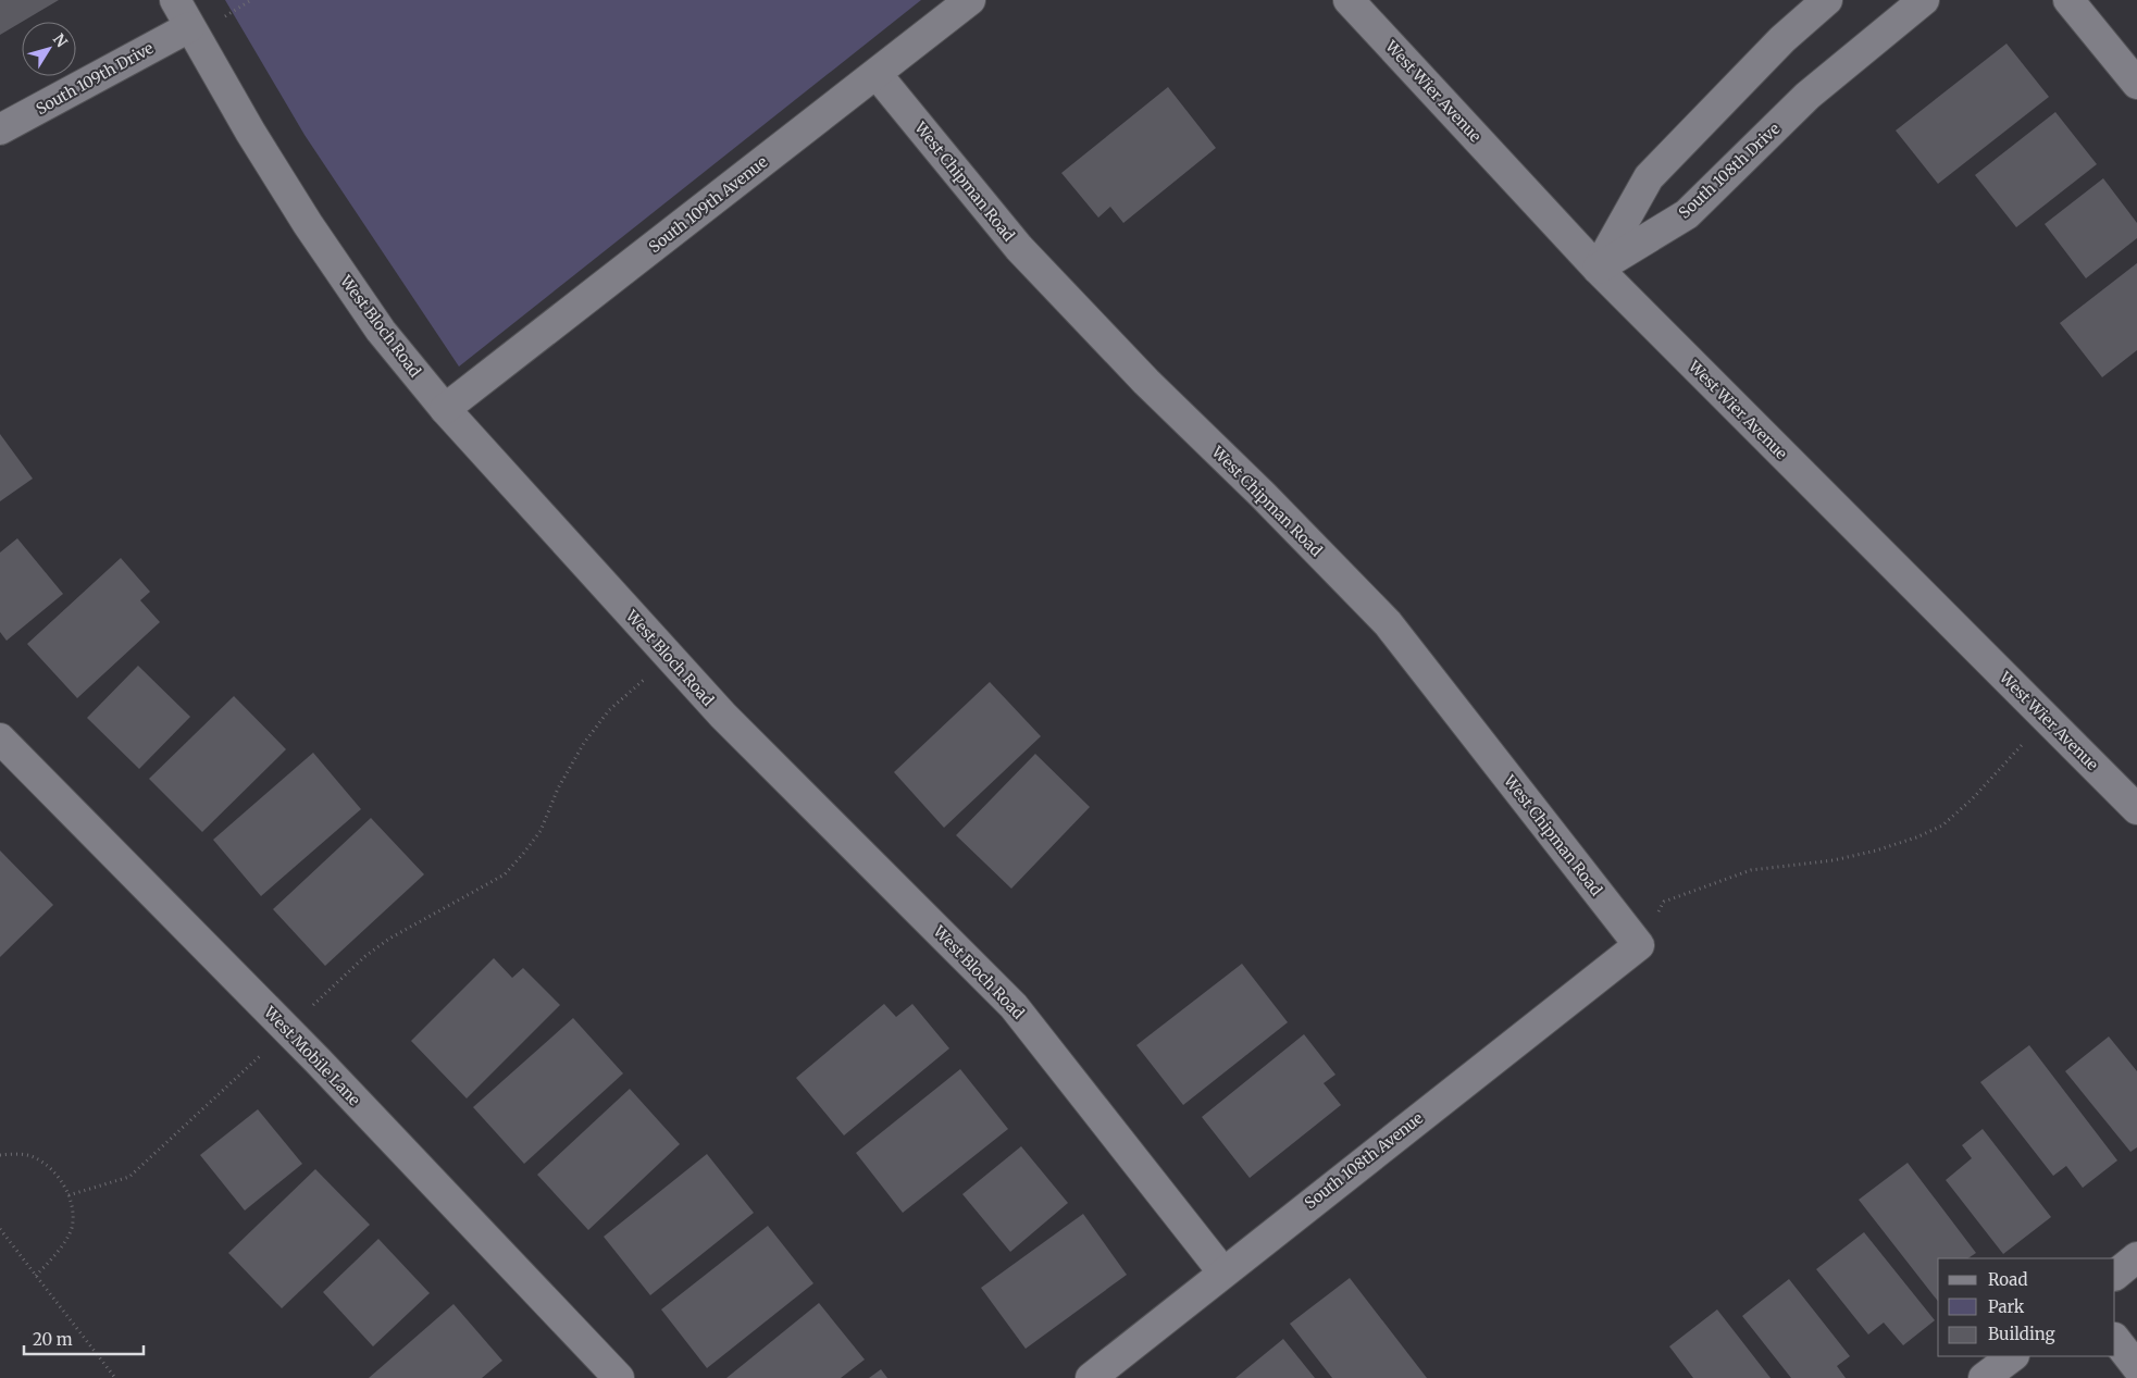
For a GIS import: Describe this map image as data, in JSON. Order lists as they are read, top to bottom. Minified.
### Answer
{"streets":{"street":["South 109th Drive","West Wier Avenue","South 108th Drive","West Chipman Road","South 109th Avenue","West Bloch Road","West Mobile Lane","South 108th Avenue"]},"crossings":[["South 109th Drive","West Bloch Road"],["West Wier Avenue","South 108th Drive"],["West Chipman Road","South 109th Avenue"],["West Chipman Road","South 108th Avenue"],["South 109th Avenue","West Bloch Road"],["West Bloch Road","South 108th Avenue"]],"legend":["Road","Park","Building"],"scale_bar":"20 m","north":"top right"}
